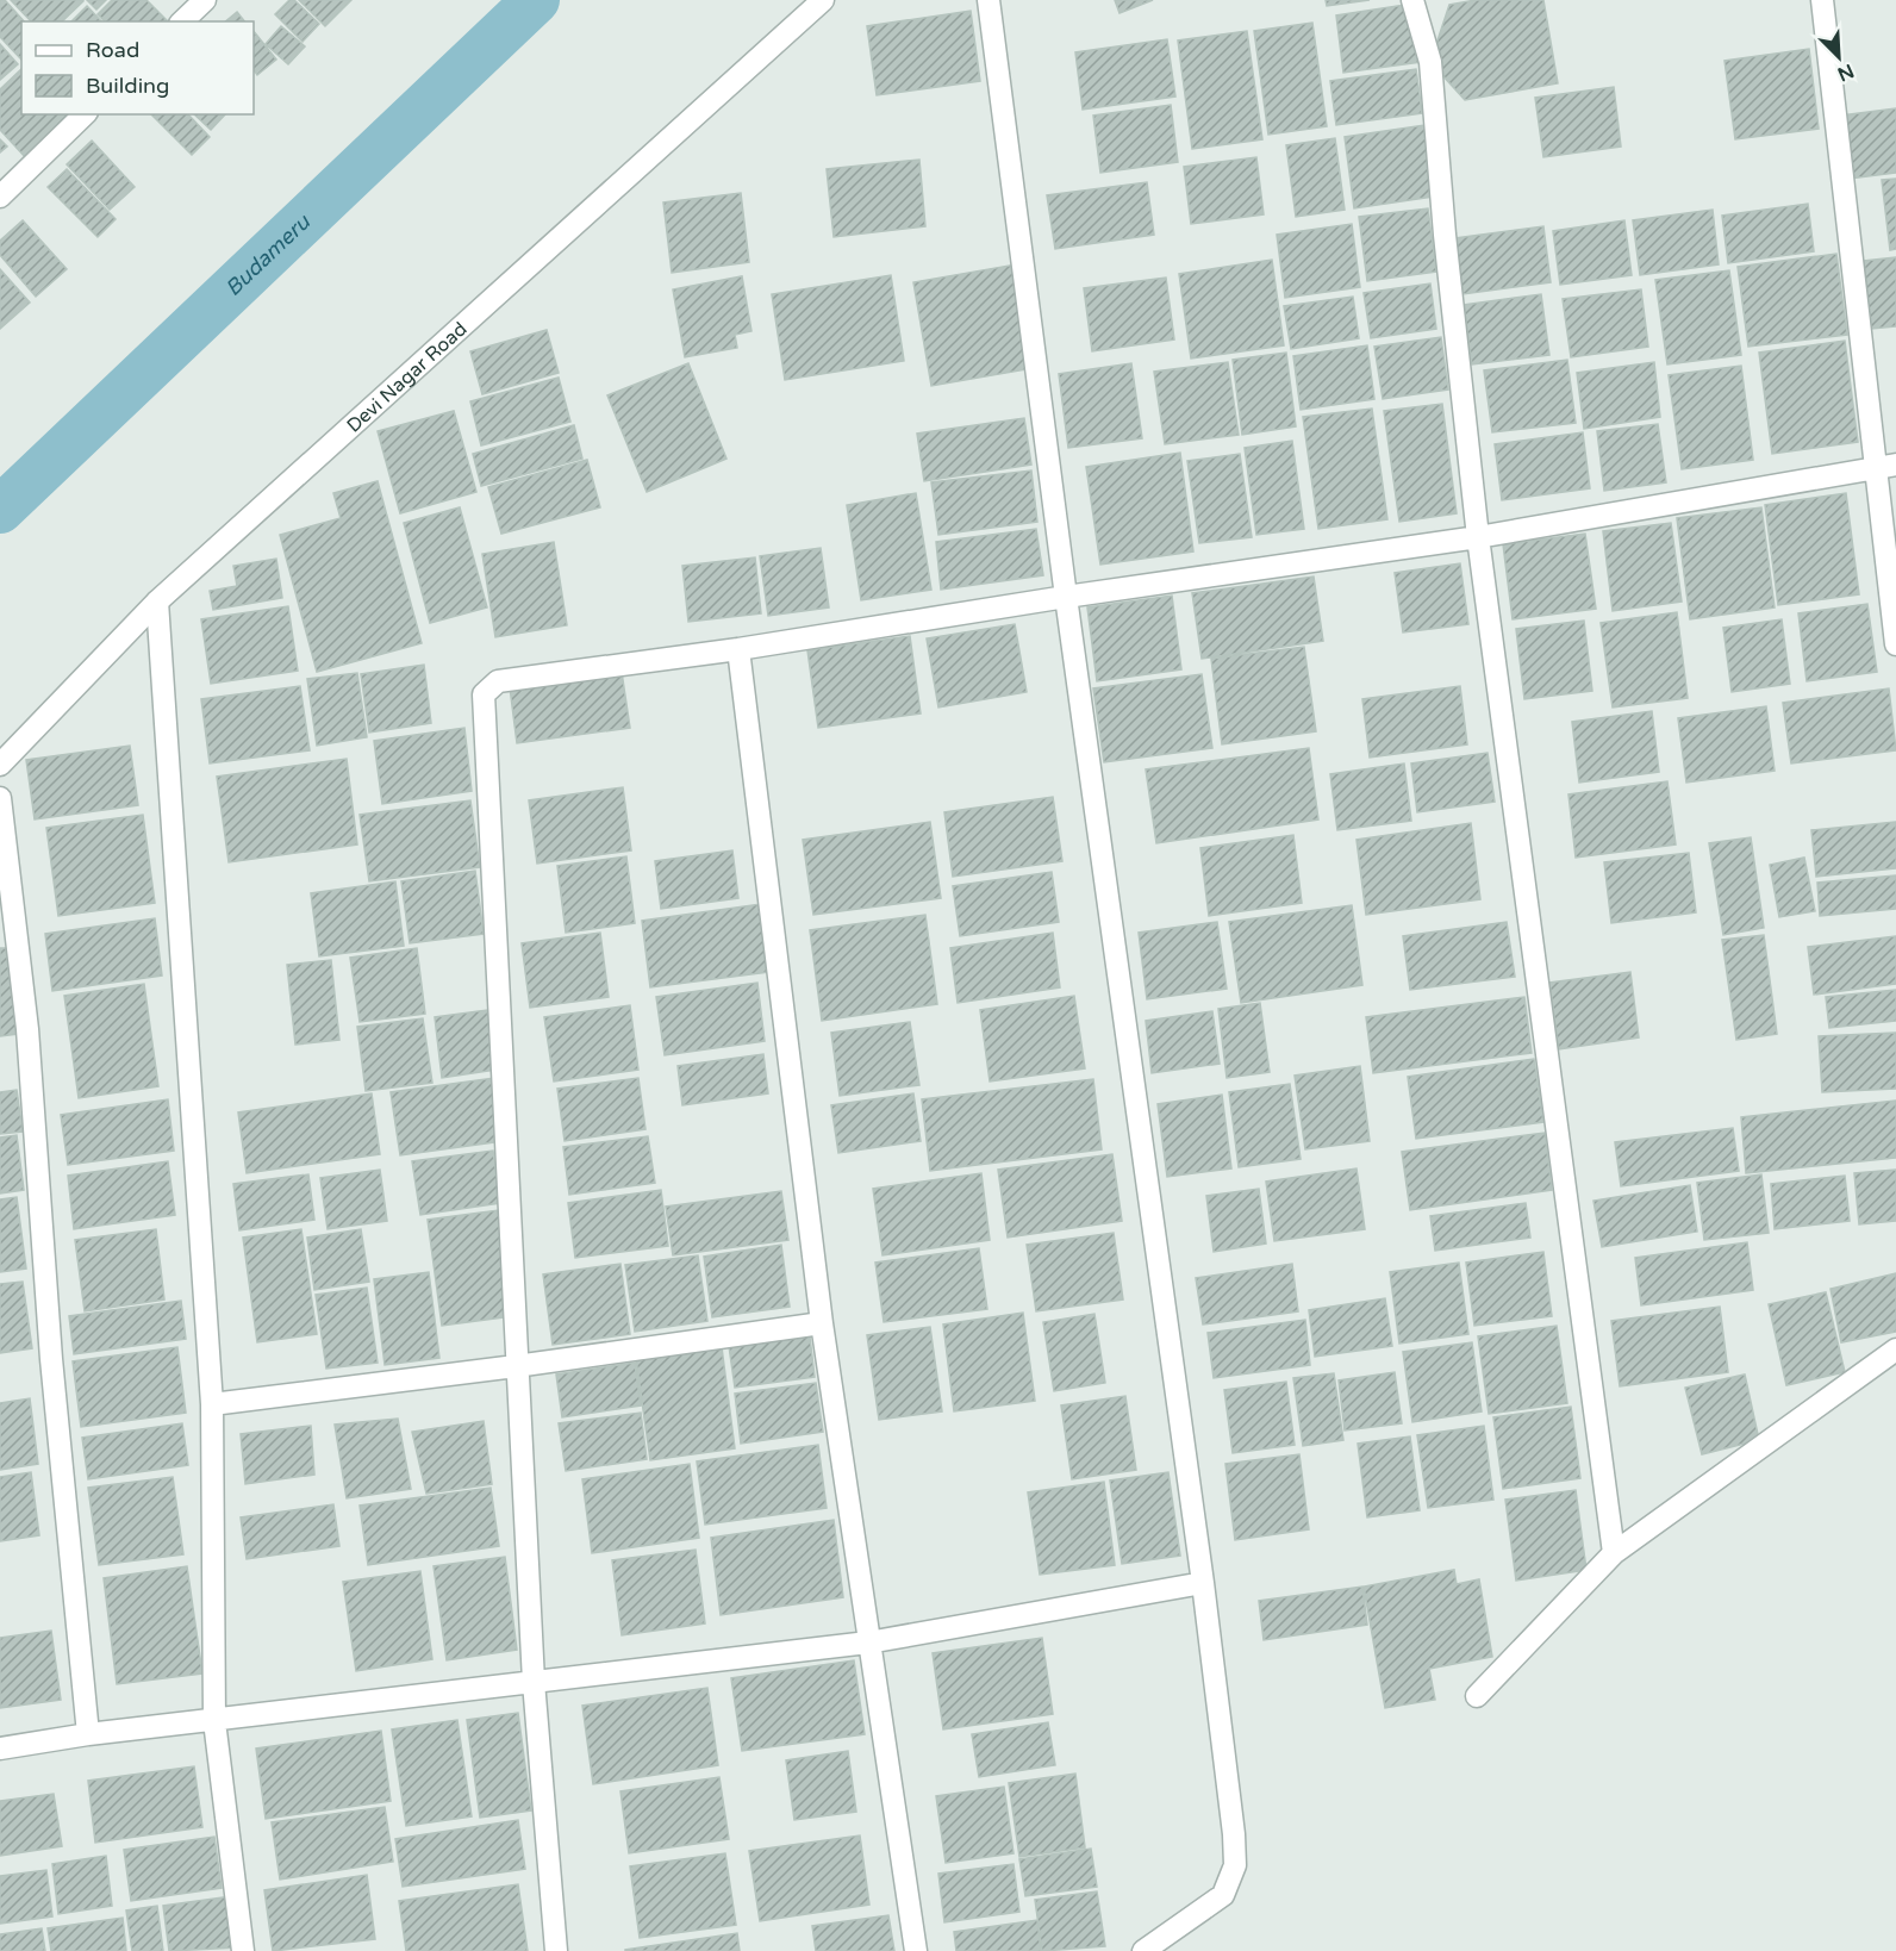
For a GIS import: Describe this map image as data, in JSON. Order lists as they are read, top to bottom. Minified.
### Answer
{"streets":{"street":["Devi Nagar Road"]},"water":["Budameru"],"legend":["Road","Building"],"north":"bottom right"}
